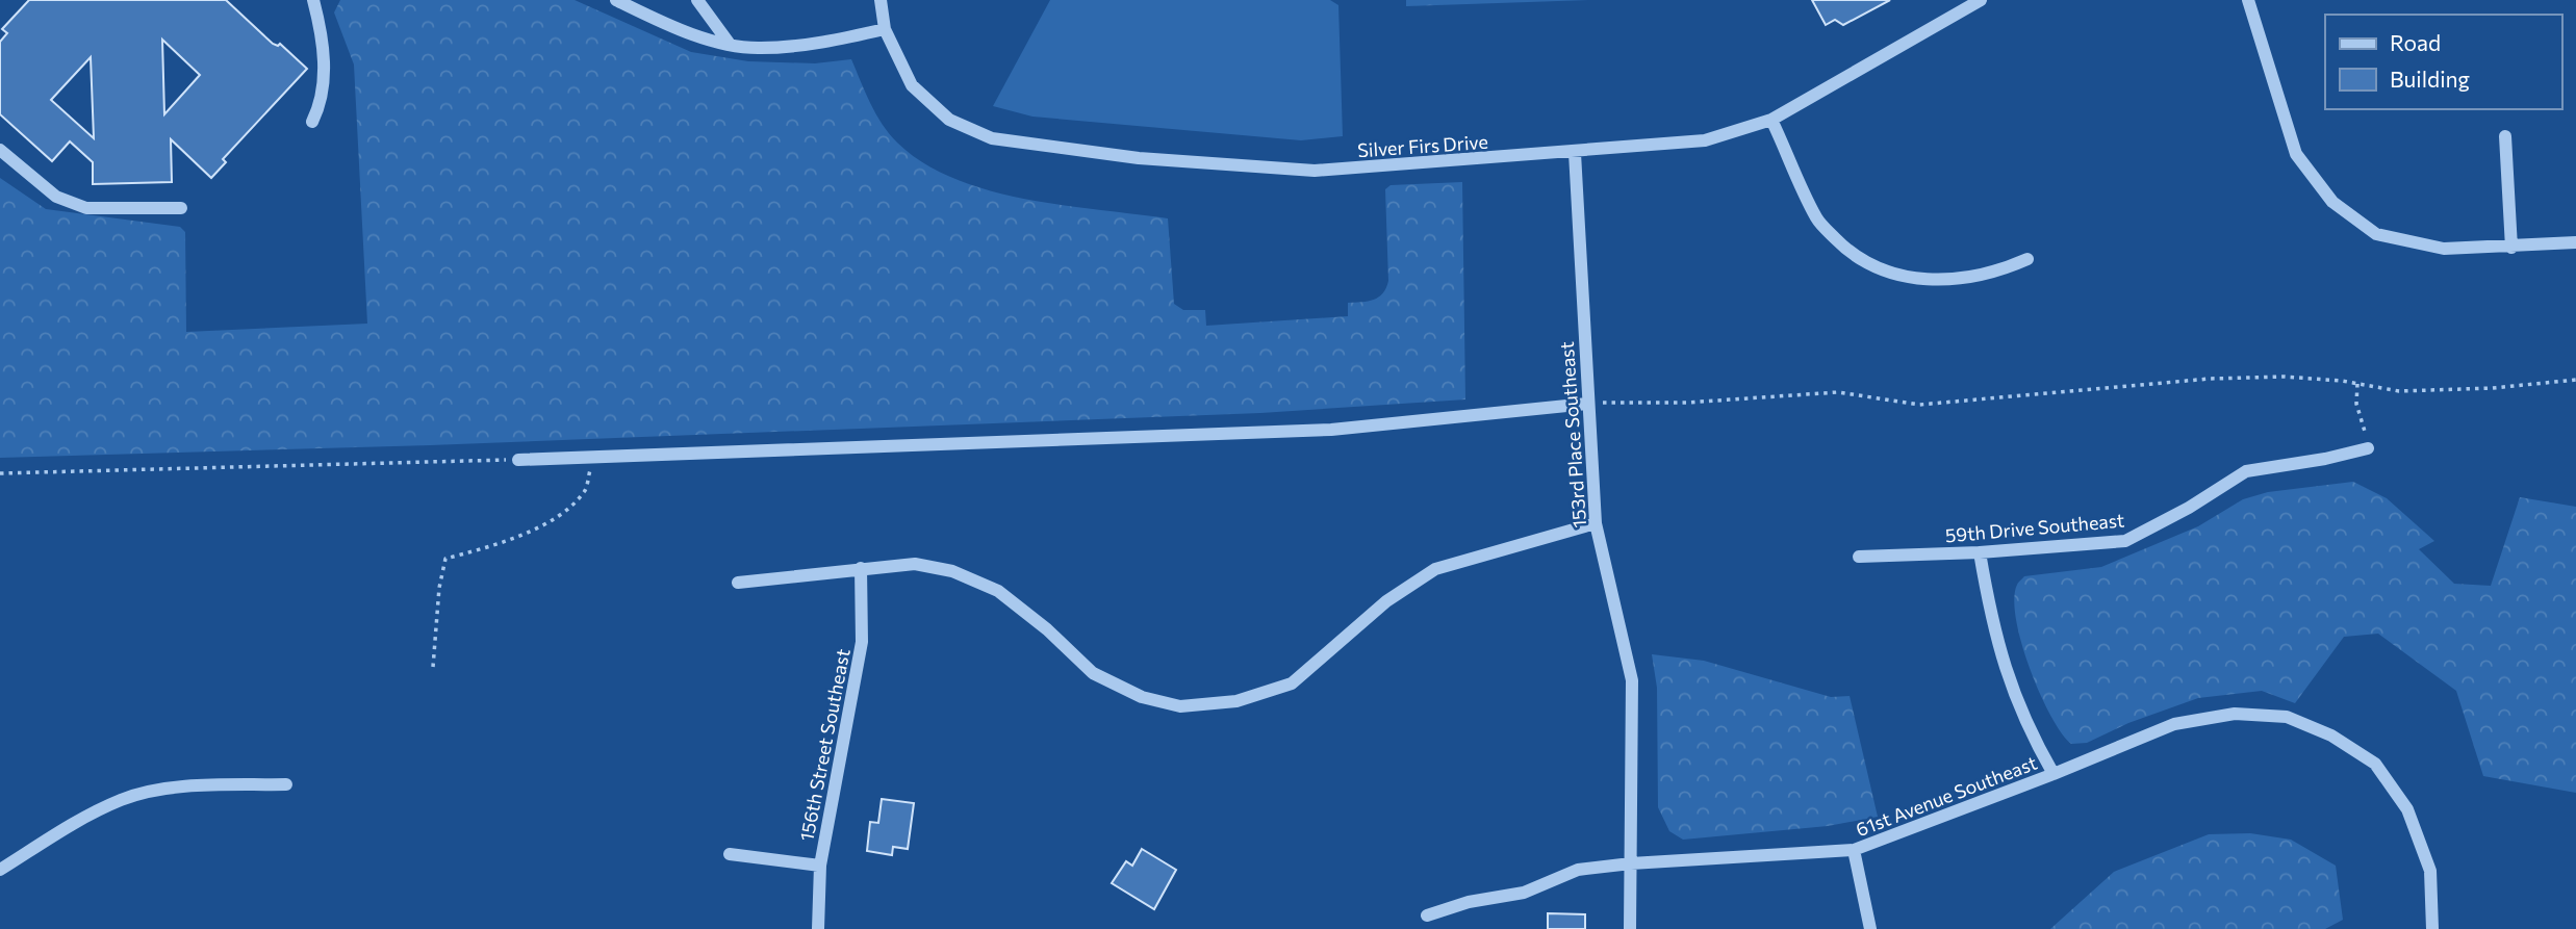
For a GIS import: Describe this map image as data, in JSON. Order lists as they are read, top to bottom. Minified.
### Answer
{"streets":{"street":["Silver Firs Drive","153rd Place Southeast","59th Drive Southeast","156th Street Southeast","61st Avenue Southeast"]},"crossings":[["Silver Firs Drive","153rd Place Southeast"],["153rd Place Southeast","61st Avenue Southeast"]],"legend":["Road","Building"]}
